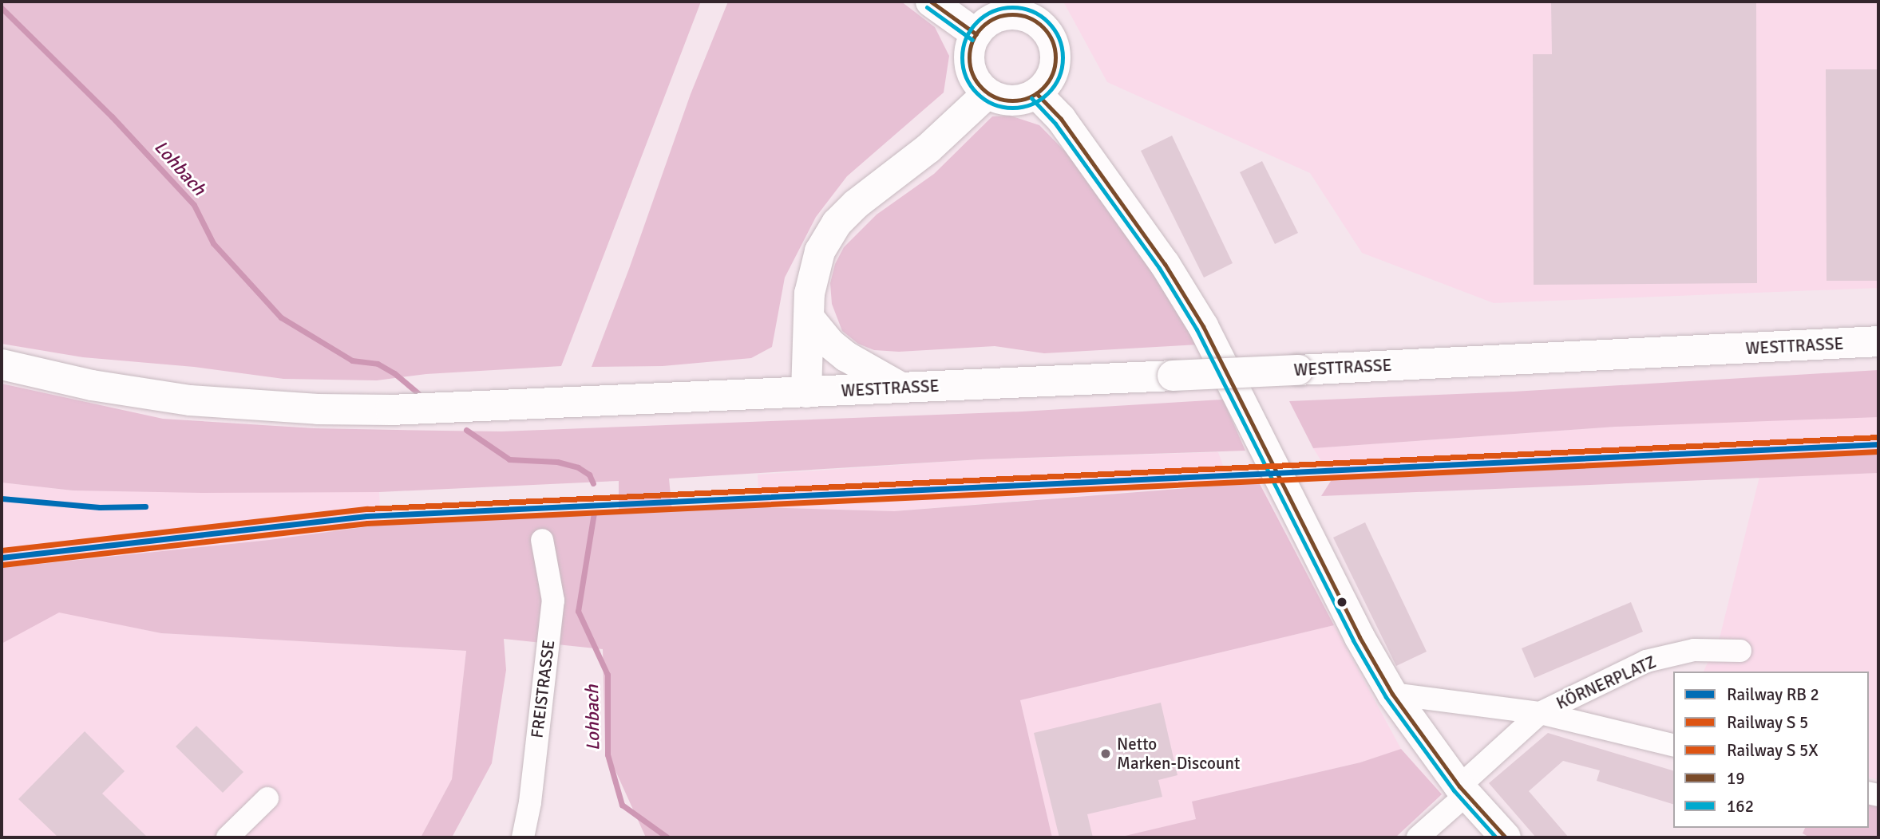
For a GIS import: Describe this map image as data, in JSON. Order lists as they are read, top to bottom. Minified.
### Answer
{"streets":{"main road":["WESTTRASSE"],"street":["KÖRNERPLATZ","FREISTRASSE"]},"water":["Lohbach"],"places":["Netto Marken-Discount"],"lines":["transit line 19","transit line 162"],"legend":["Railway RB 2","Railway S 5","Railway S 5X","19","162"]}
